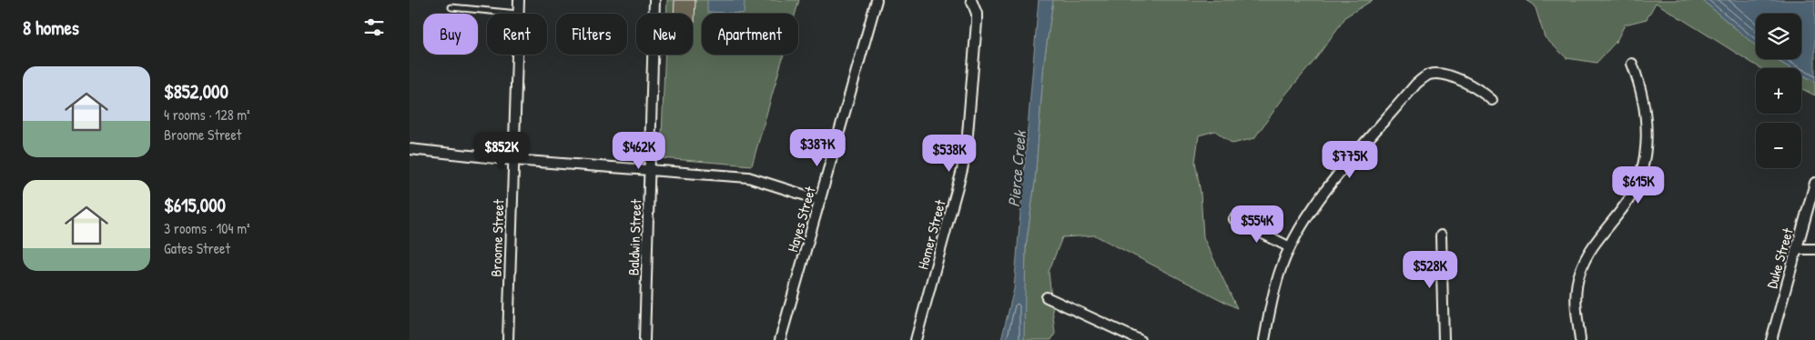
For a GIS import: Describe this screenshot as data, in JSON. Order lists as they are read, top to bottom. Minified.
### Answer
{"streets":{"street":["Hayes Street","Homer Street","Baldwin Street","Broome Street","Duke Street"]},"water":["Pierce Creek"],"page":{"heading":"8 homes","map_buttons":["+","−"],"chip":["Buy","Rent","Filters","New","Apartment"],"list":[{"name":"$852,000","note":"4 rooms · 128 m² · Broome Street"},{"name":"$615,000","note":"3 rooms · 104 m² · Gates Street"}],"price":["$387K","$852K","$462K","$538K","$775K","$615K","$554K","$528K"]}}
